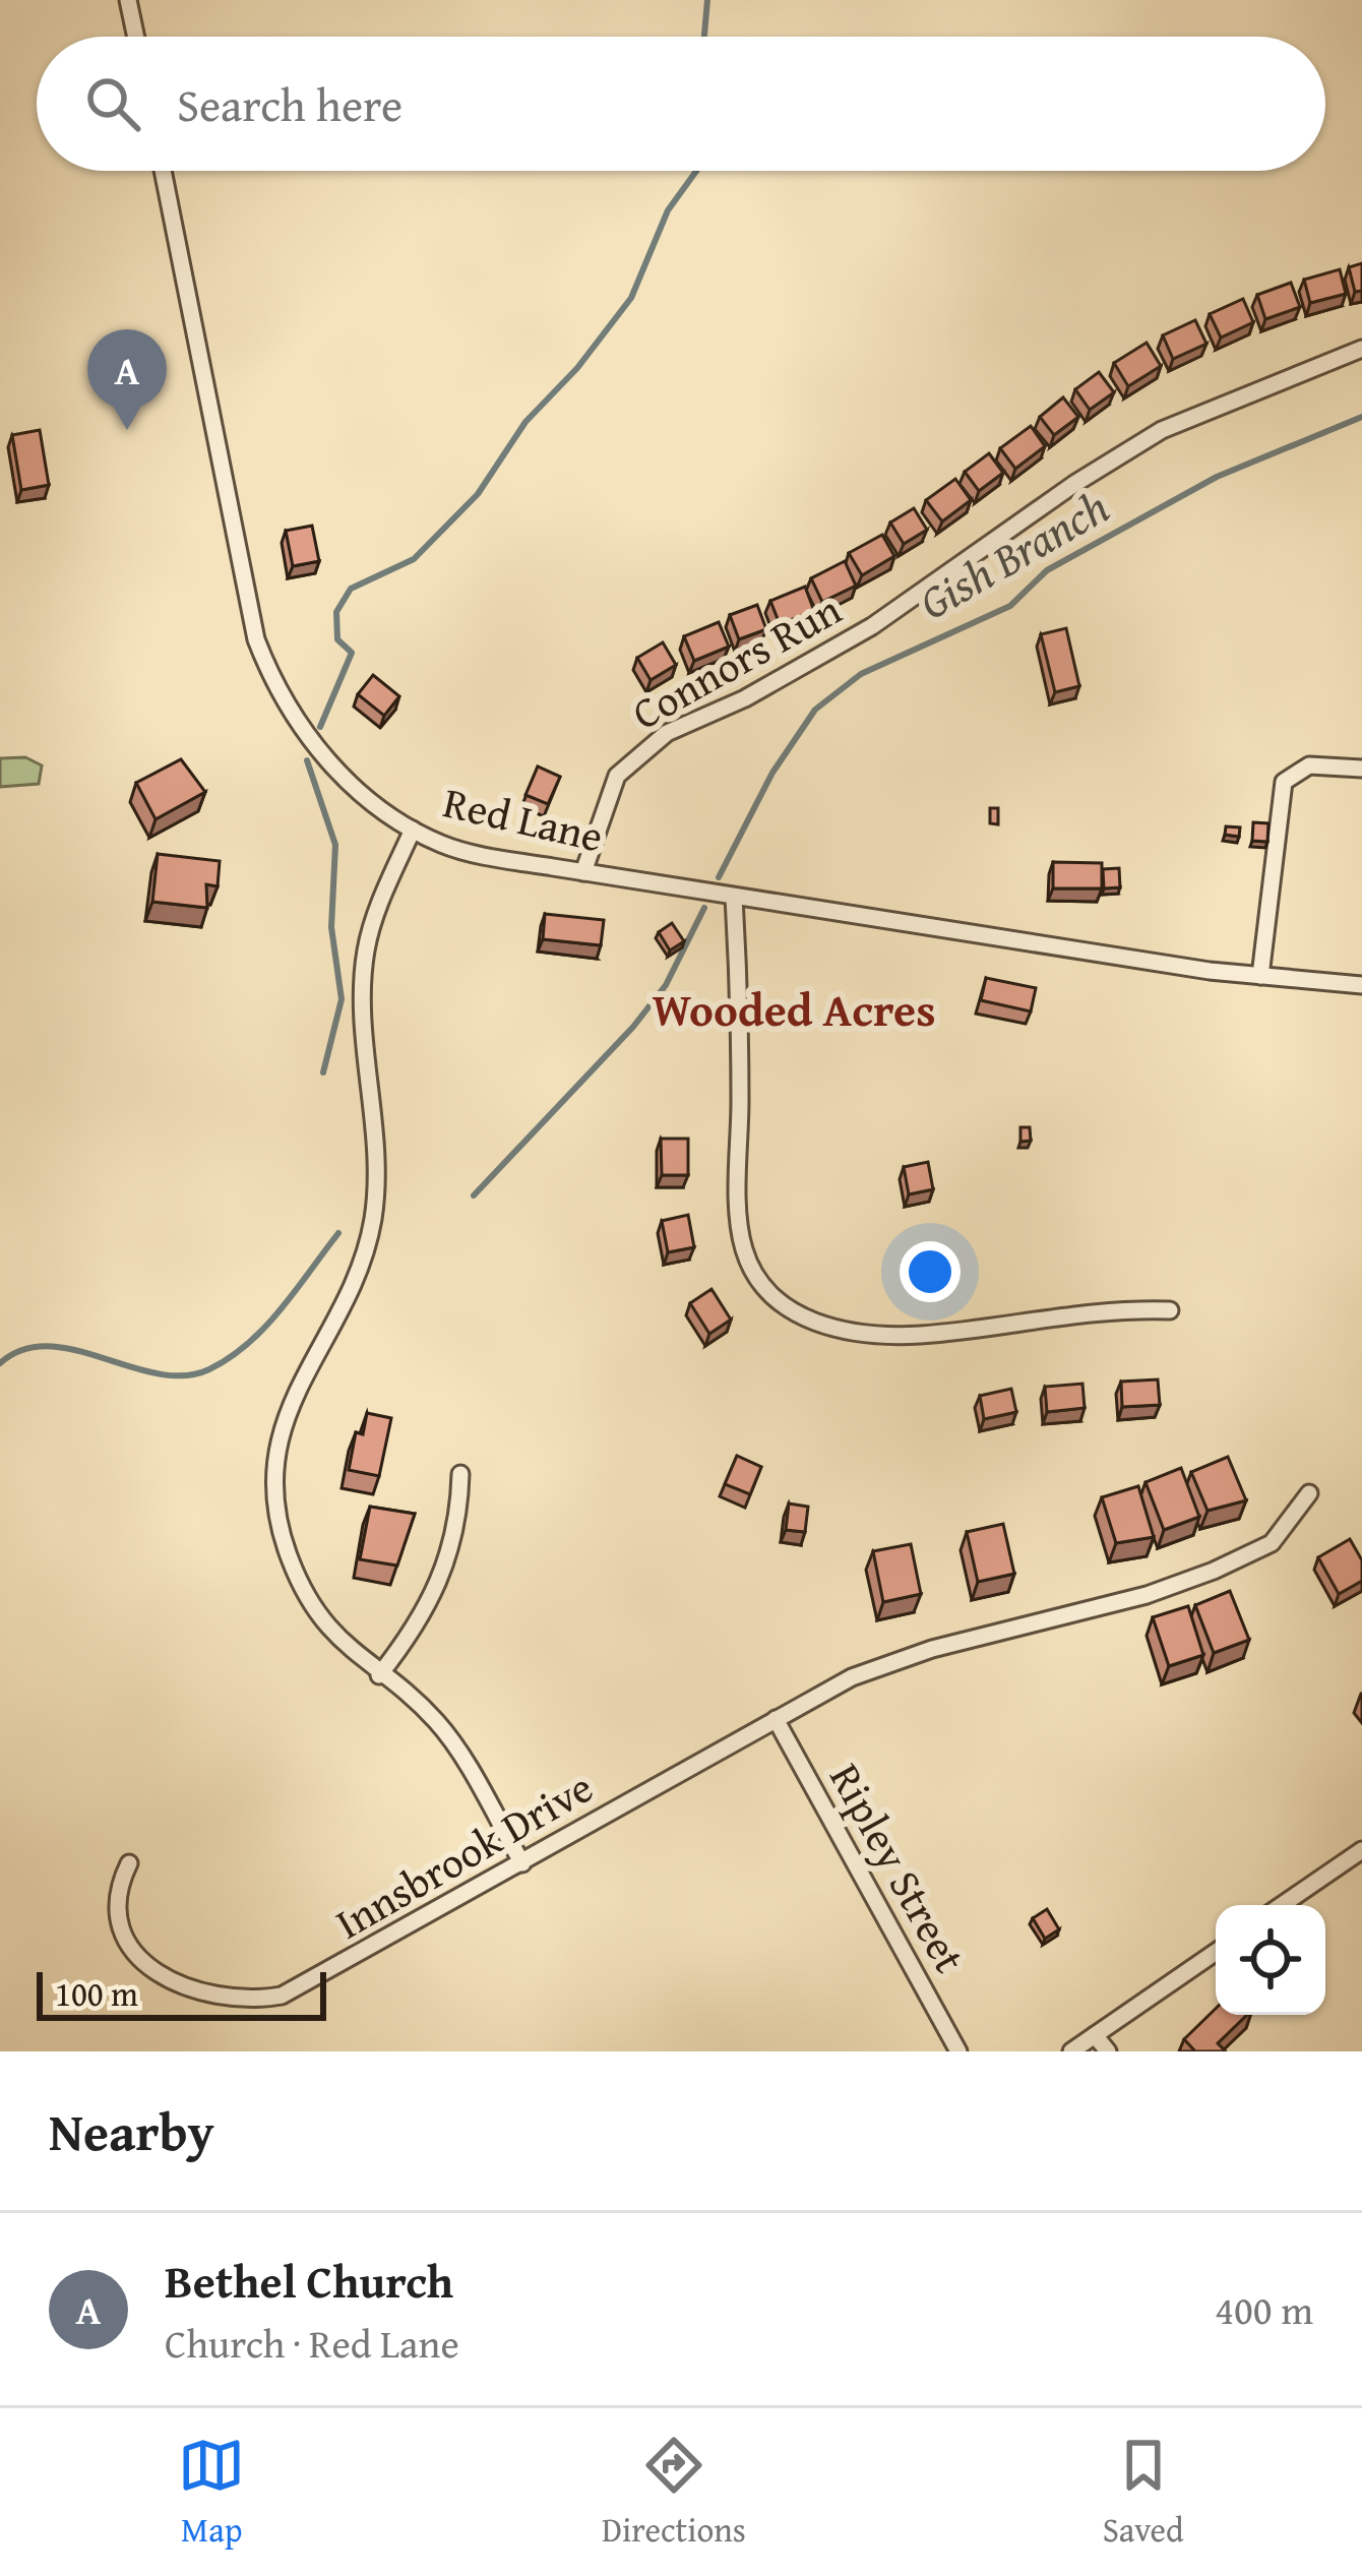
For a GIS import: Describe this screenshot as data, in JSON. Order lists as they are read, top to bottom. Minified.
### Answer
{"streets":{"street":["Connors Run","Red Lane","Innsbrook Drive","Ripley Street"]},"crossings":[["Connors Run","Red Lane"],["Innsbrook Drive","Ripley Street"]],"districts":["Wooded Acres"],"water":["Gish Branch"],"scale_bar":"100 m","page":{"search":"Search here","pins":"A","scale":"100 m","heading":"Nearby","list":[{"mark":"A","name":"Bethel Church","note":"Church · Red Lane","value":"400 m"}],"nav":["Map","Directions","Saved"]}}
